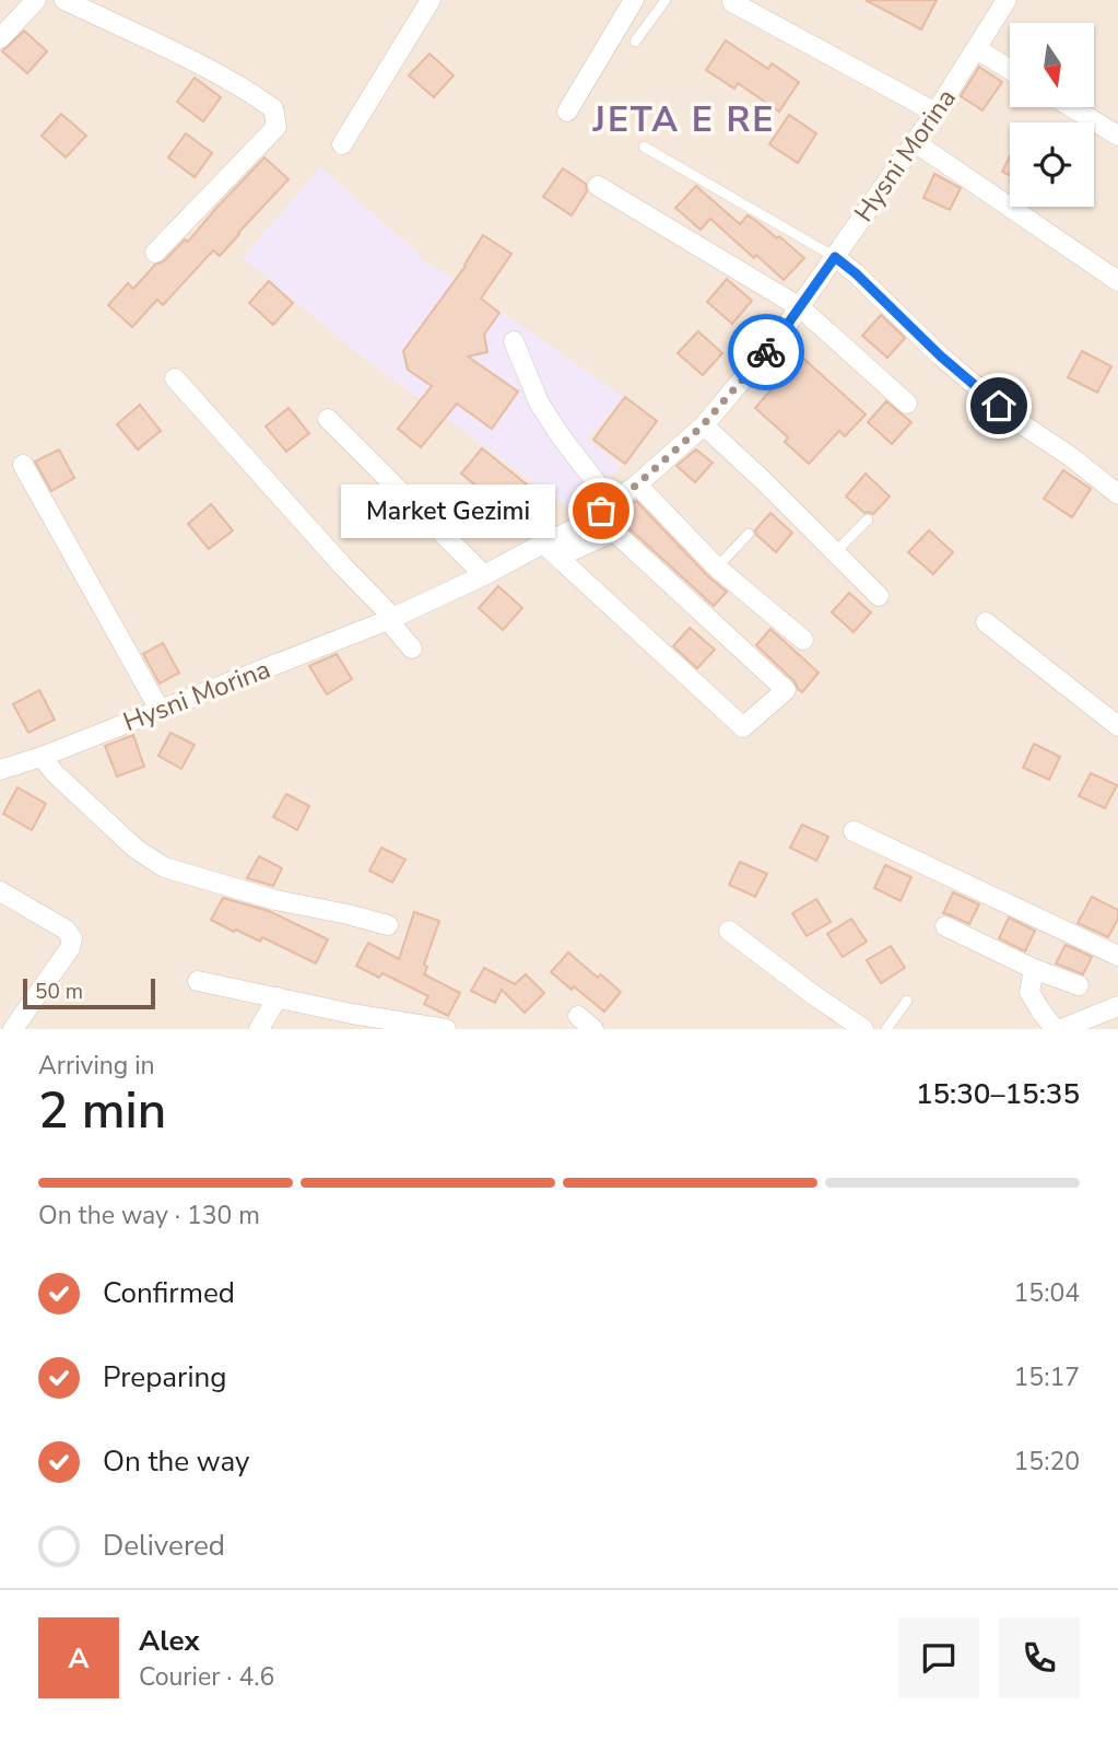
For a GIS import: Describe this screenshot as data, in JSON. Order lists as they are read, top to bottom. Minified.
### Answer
{"streets":{"street":["Hysni Morina"]},"districts":["JETA E RE"],"places":["Market Gezimi"],"scale_bar":"50 m","north":"bottom","page":{"bubble":"Market Gezimi","scale":"50 m","heading":["2 min","Arriving in","15:30–15:35"],"panel":["Alex","Courier · 4.6"],"bar":"On the way · 130 m","list":[["Confirmed","15:04"],["Preparing","15:17"],["On the way","15:20"],"Delivered"],"round":"A"}}
